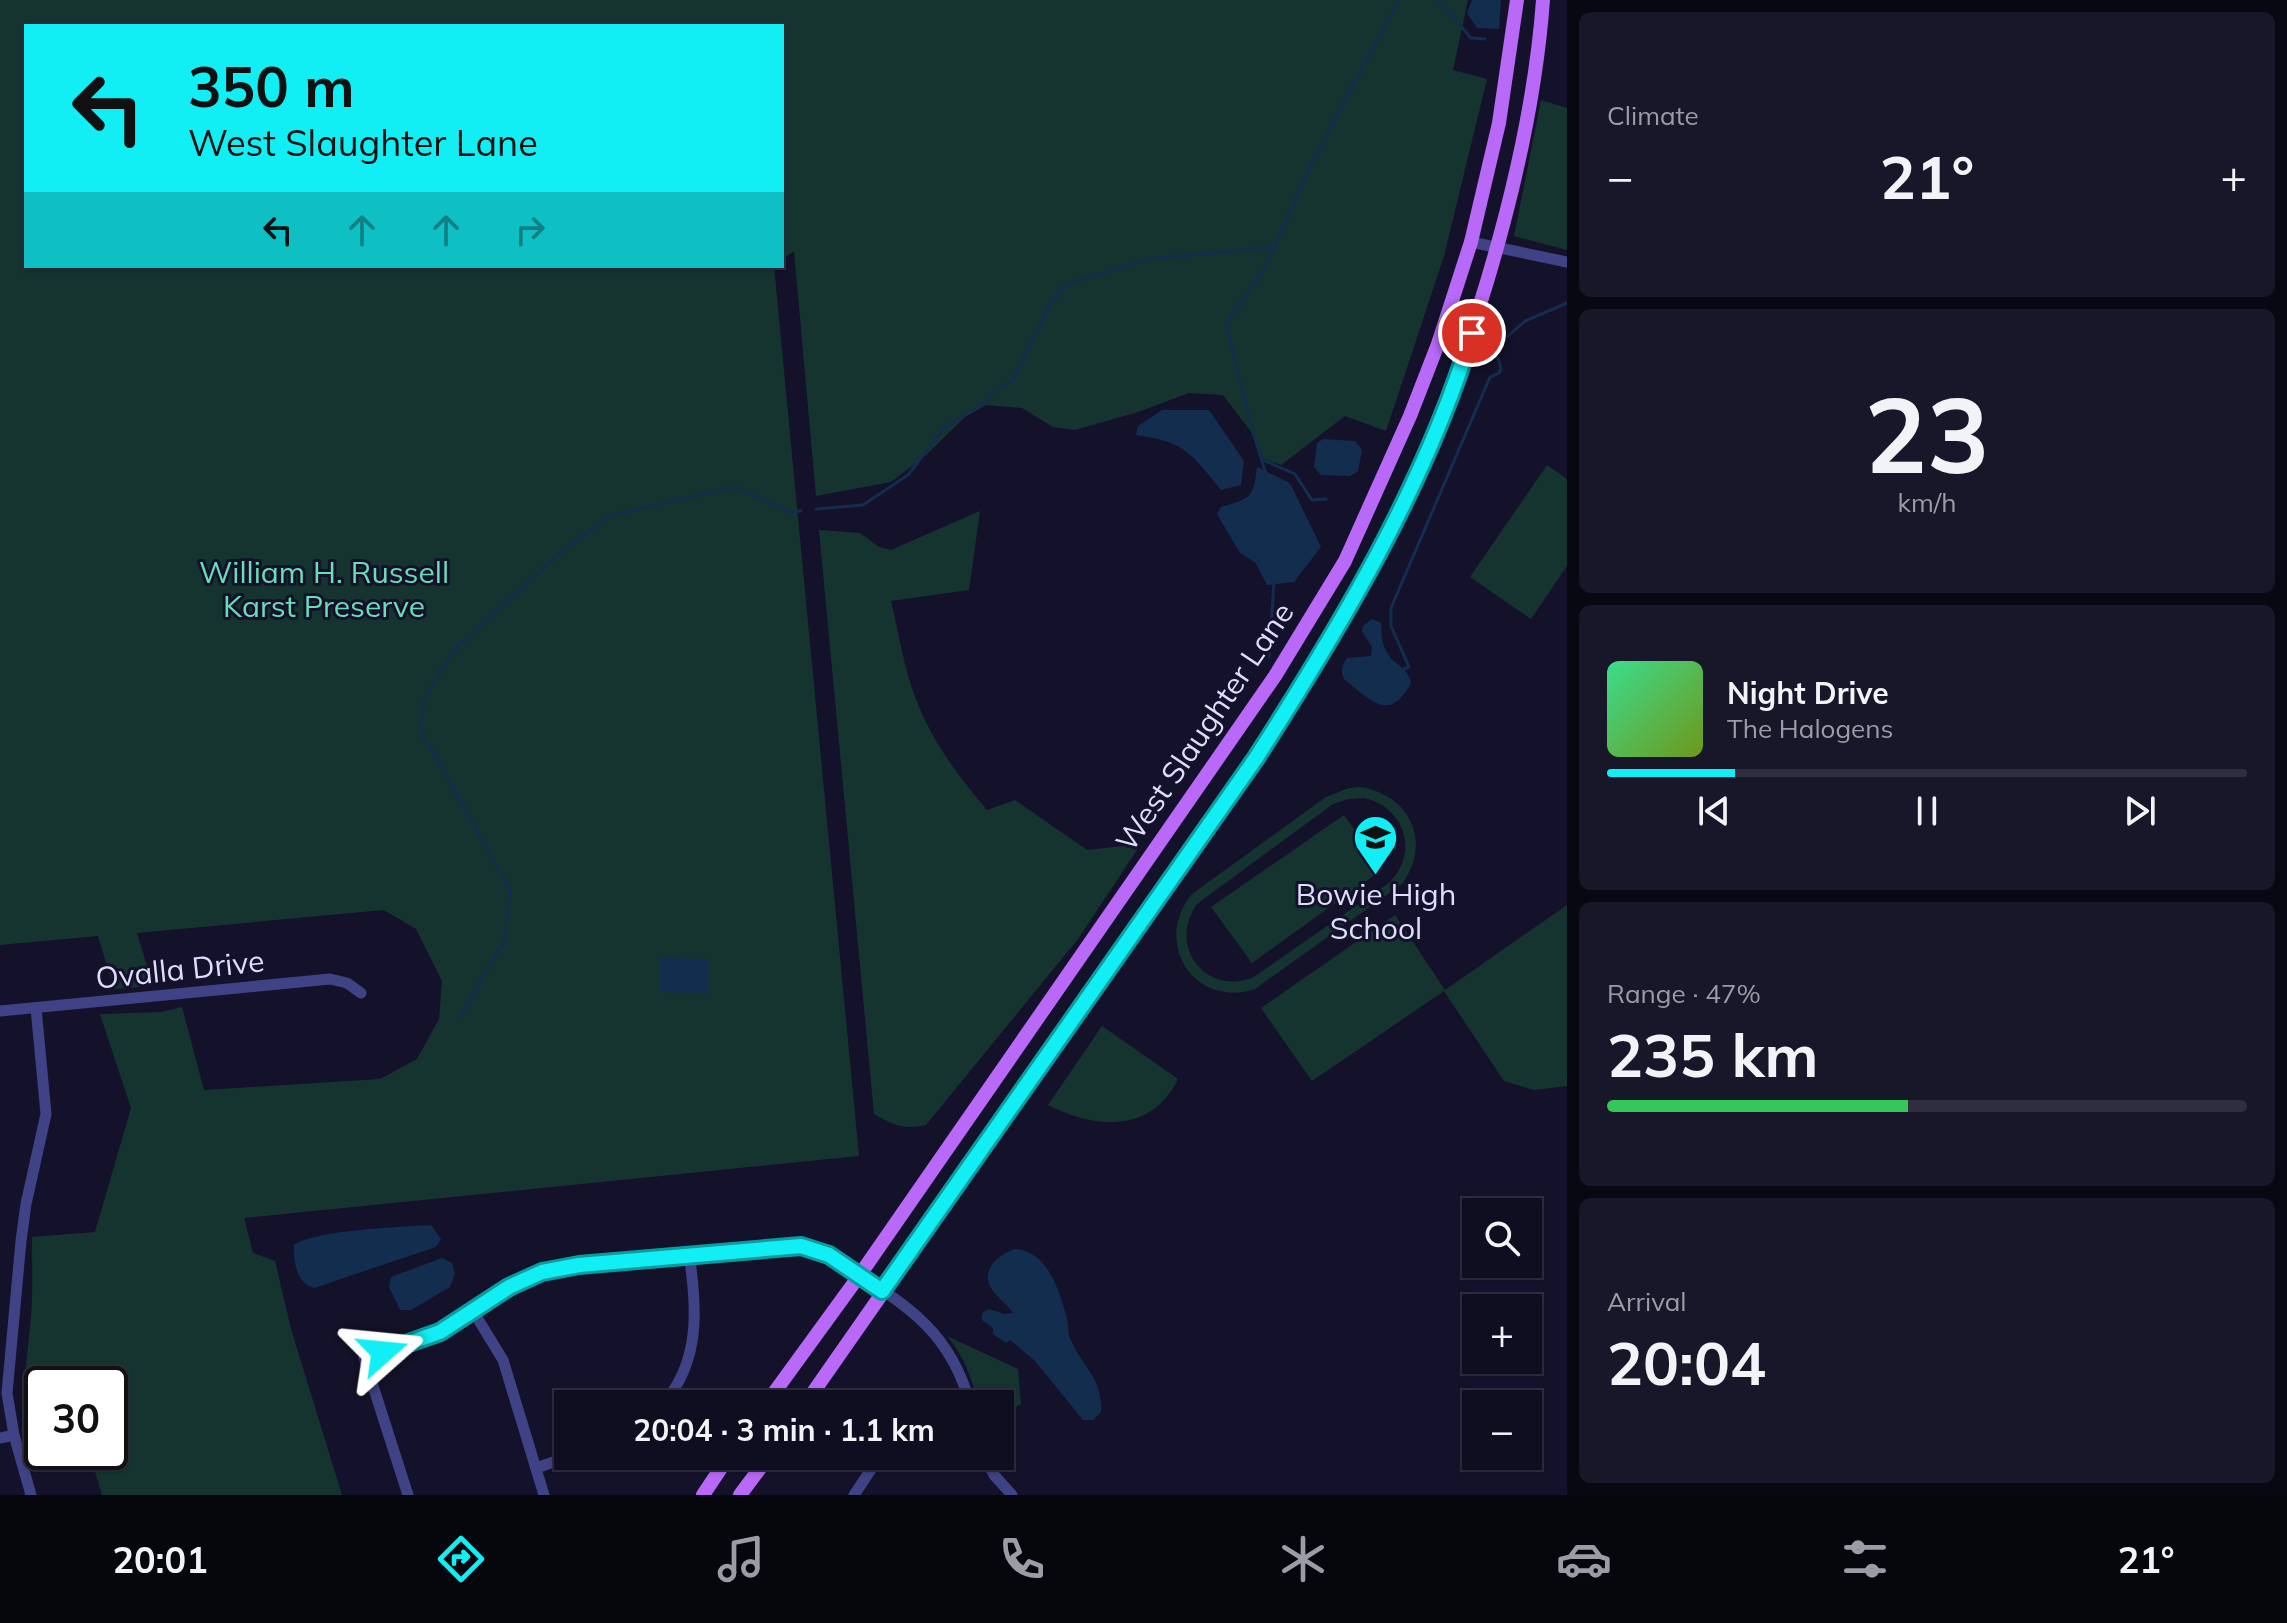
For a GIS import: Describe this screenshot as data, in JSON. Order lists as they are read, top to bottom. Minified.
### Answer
{"streets":{"main road":["West Slaughter Lane"],"street":["Ovalla Drive"]},"parks":["William H. Russell Karst Preserve"],"places":{"school or university":["Bowie High School"]},"page":{"tile":["Climate",["23","km/h"],["Range · 47%","235 km"],["Arrival","20:04"]],"turn":["350 m","West Slaughter Lane"],"heat":["−","21°","+"],"song":["Night Drive","The Halogens"],"map_buttons":["+","−"],"limit":"30","trip":"20:04 · 3 min · 1.1 km","tabs":["20:01","21°"]}}
